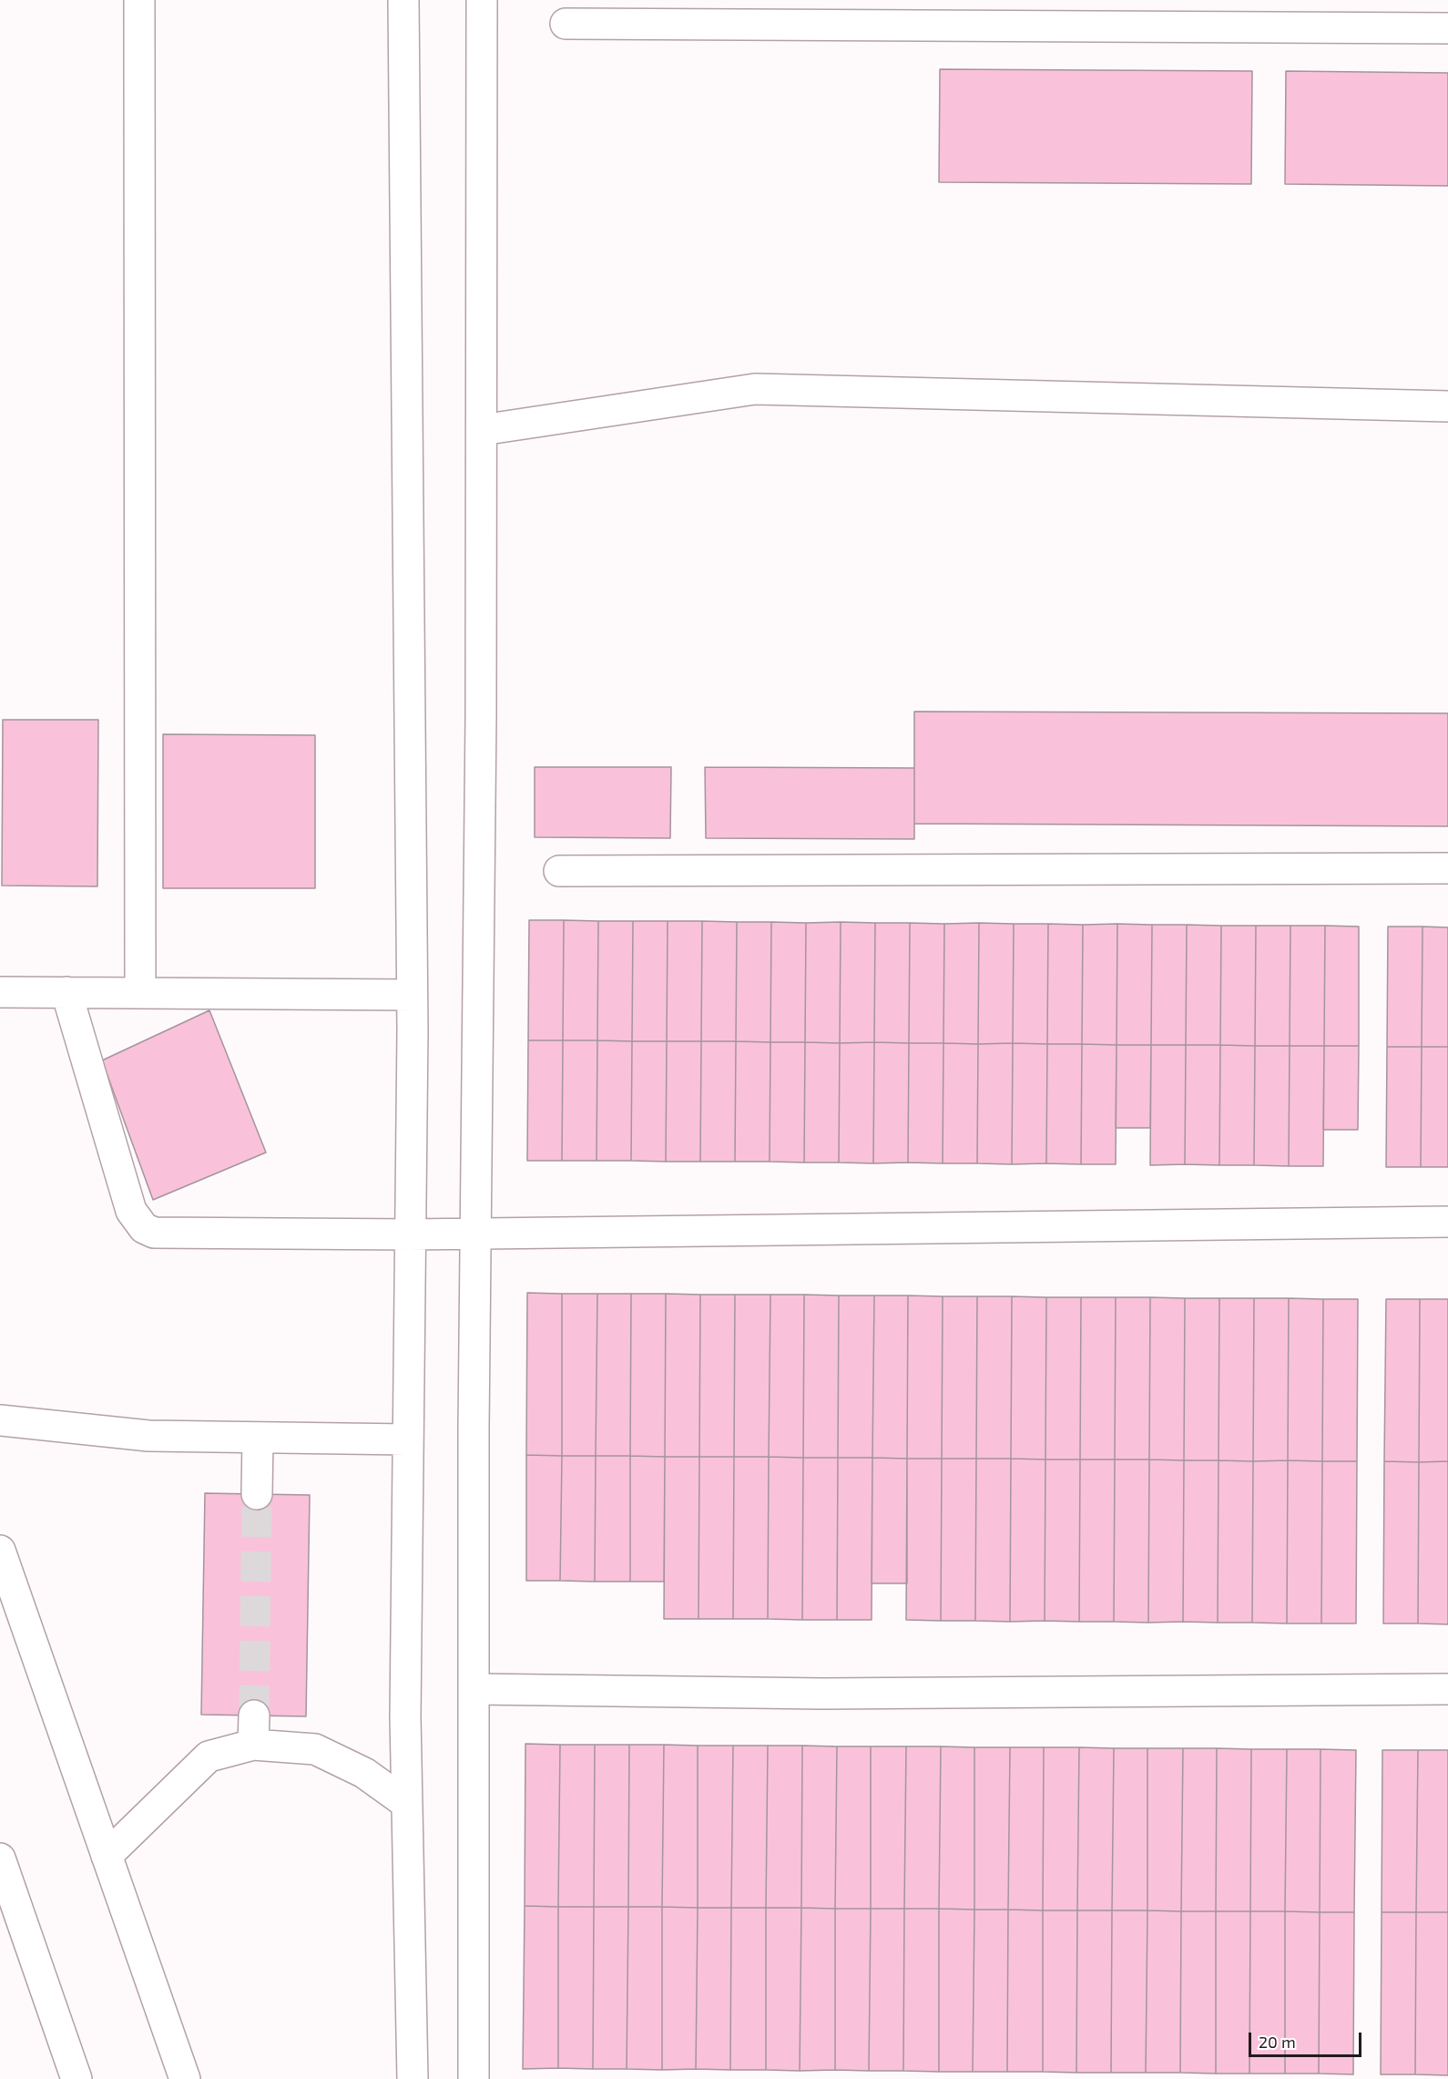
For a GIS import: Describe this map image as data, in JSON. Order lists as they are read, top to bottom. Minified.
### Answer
{"scale_bar":"20 m"}
